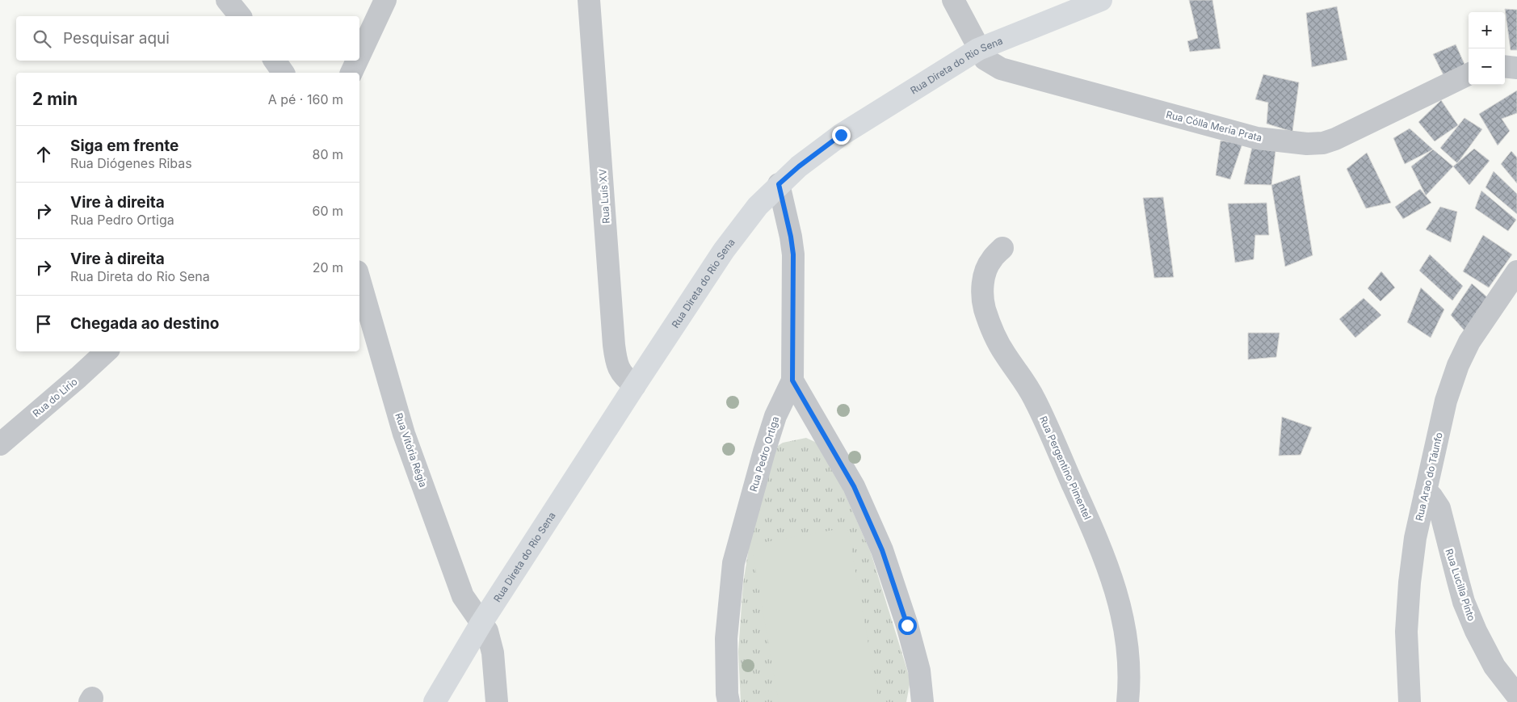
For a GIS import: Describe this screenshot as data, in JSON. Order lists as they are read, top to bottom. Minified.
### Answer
{"streets":{"main road":["Rua Direta do Rio Sena"],"street":["Rua Cólla Meria Prata","Rua Luís XV","Rua do Lirio","Rua Vitória Régia","Rua Pedro Ortiga","Rua Pergentino Pimentel","Rua Arao do Táunfo","Rua Lucilla Pinto"]},"crossings":[["Rua Direta do Rio Sena","Rua Cólla Meria Prata"],["Rua Direta do Rio Sena","Rua Luís XV"],["Rua Direta do Rio Sena","Rua Vitória Régia"],["Rua Direta do Rio Sena","Rua Pedro Ortiga"],["Rua Arao do Táunfo","Rua Lucilla Pinto"]],"page":{"map_buttons":["+","−"],"search":"Pesquisar aqui","heading":["2 min","A pé · 160 m"],"list":[["Siga em frente","Rua Diógenes Ribas","80 m"],["Vire à direita","Rua Pedro Ortiga","60 m"],["Vire à direita","Rua Direta do Rio Sena","20 m"],"Chegada ao destino"]}}
